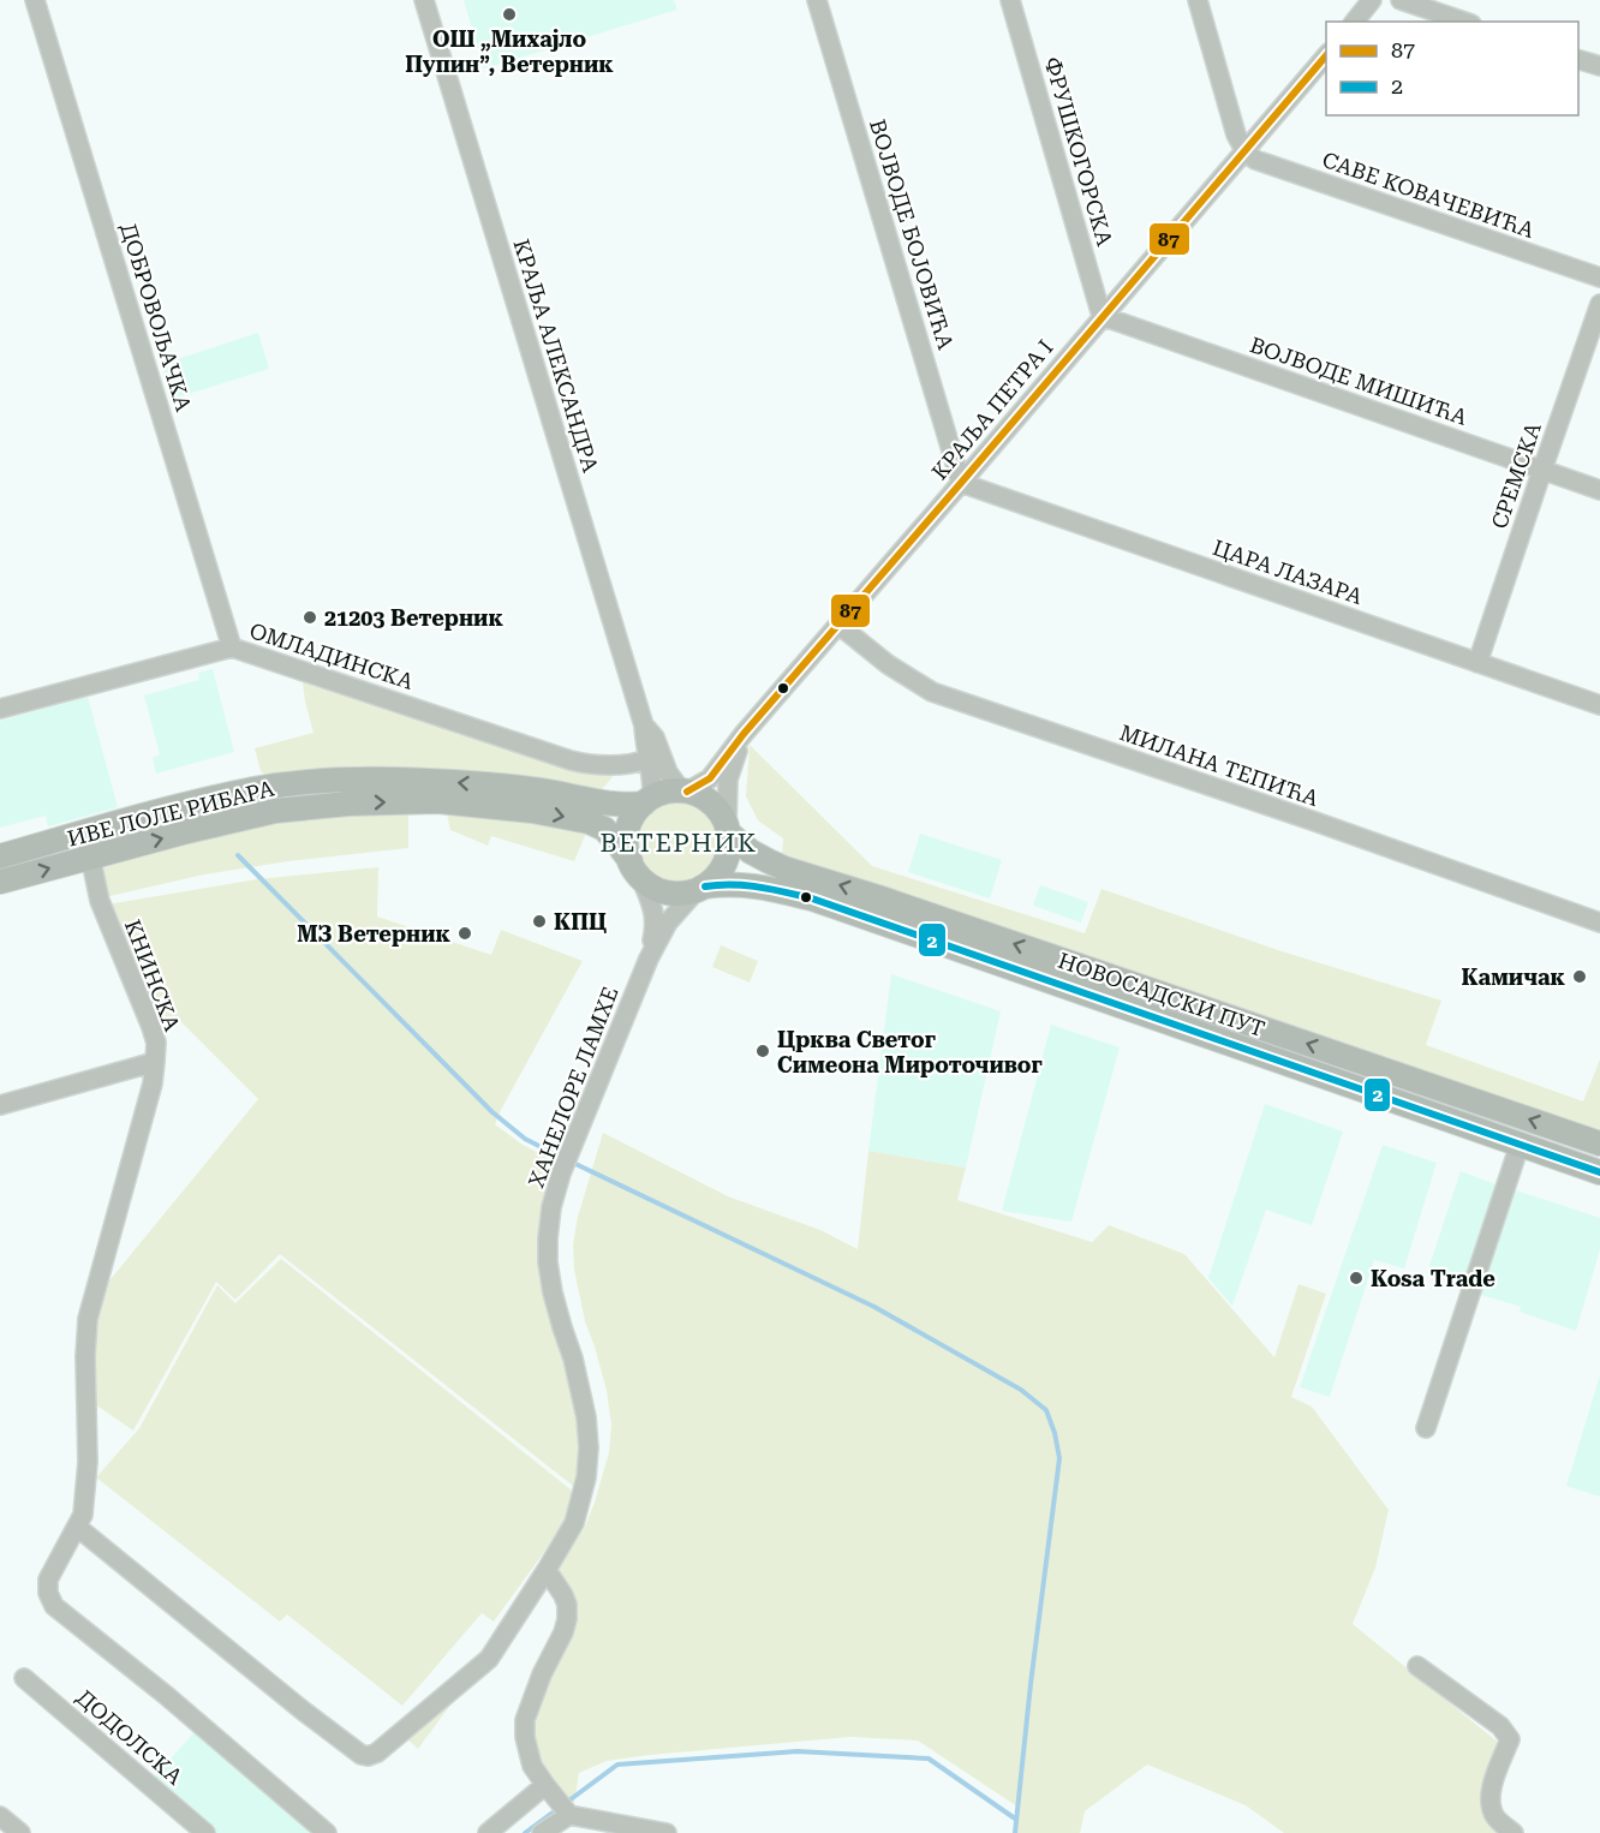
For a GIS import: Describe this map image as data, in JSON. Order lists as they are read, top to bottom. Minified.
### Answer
{"streets":{"main road":["ИВЕ ЛОЛЕ РИБАРА","НОВОСАДСКИ ПУТ"],"street":["ФРУШКОГОРСКА","САВЕ КОВАЧЕВИЋА","ВОЈВОДЕ БОЈОВИЋА","ДОБРОВОЉАЧКА","КРАЉА АЛЕКСАНДРА","ВОЈВОДЕ МИШИЋА","КРАЉА ПЕТРА I","СРЕМСКА","ЦАРА ЛАЗАРА","ОМЛАДИНСКА","МИЛАНА ТЕПИЋА","КНИНСКА","ХАНЕЛОРЕ ЛАМХЕ","ДОДОЛСКА"]},"crossings":[["ФРУШКОГОРСКА","ВОЈВОДЕ МИШИЋА"],["ФРУШКОГОРСКА","КРАЉА ПЕТРА I"],["САВЕ КОВАЧЕВИЋА","КРАЉА ПЕТРА I"],["ВОЈВОДЕ БОЈОВИЋА","КРАЉА ПЕТРА I"],["ВОЈВОДЕ БОЈОВИЋА","ЦАРА ЛАЗАРА"],["ДОБРОВОЉАЧКА","ОМЛАДИНСКА"],["ВОЈВОДЕ МИШИЋА","КРАЉА ПЕТРА I"],["ВОЈВОДЕ МИШИЋА","СРЕМСКА"],["КРАЉА ПЕТРА I","ЦАРА ЛАЗАРА"],["КРАЉА ПЕТРА I","МИЛАНА ТЕПИЋА"],["КРАЉА ПЕТРА I","ИВЕ ЛОЛЕ РИБАРА"],["КРАЉА ПЕТРА I","НОВОСАДСКИ ПУТ"],["КРАЉА ПЕТРА I","ХАНЕЛОРЕ ЛАМХЕ"],["СРЕМСКА","ЦАРА ЛАЗАРА"],["ИВЕ ЛОЛЕ РИБАРА","КНИНСКА"],["ИВЕ ЛОЛЕ РИБАРА","НОВОСАДСКИ ПУТ"],["ИВЕ ЛОЛЕ РИБАРА","ХАНЕЛОРЕ ЛАМХЕ"],["НОВОСАДСКИ ПУТ","ХАНЕЛОРЕ ЛАМХЕ"]],"districts":["ВЕТЕРНИК"],"places":["ОШ „Михајло Пупин”, Ветерник","21203 Ветерник","КПЦ","МЗ Ветерник","Камичак","Црква Светог Симеона Мироточивог","Kosa Trade"],"lines":["transit line 87","transit line 2"],"legend":["87","2"]}
